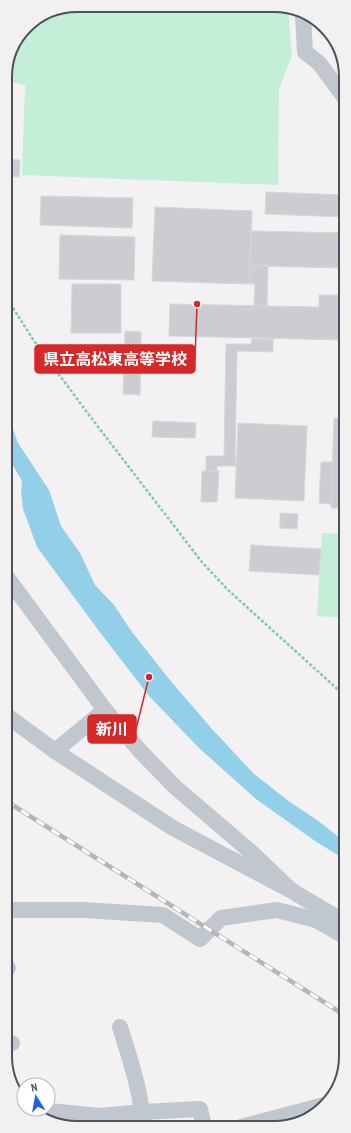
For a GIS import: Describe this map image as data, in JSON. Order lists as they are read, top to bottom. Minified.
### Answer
{"places":["県立高松東高等学校","新川"],"north":"top"}
